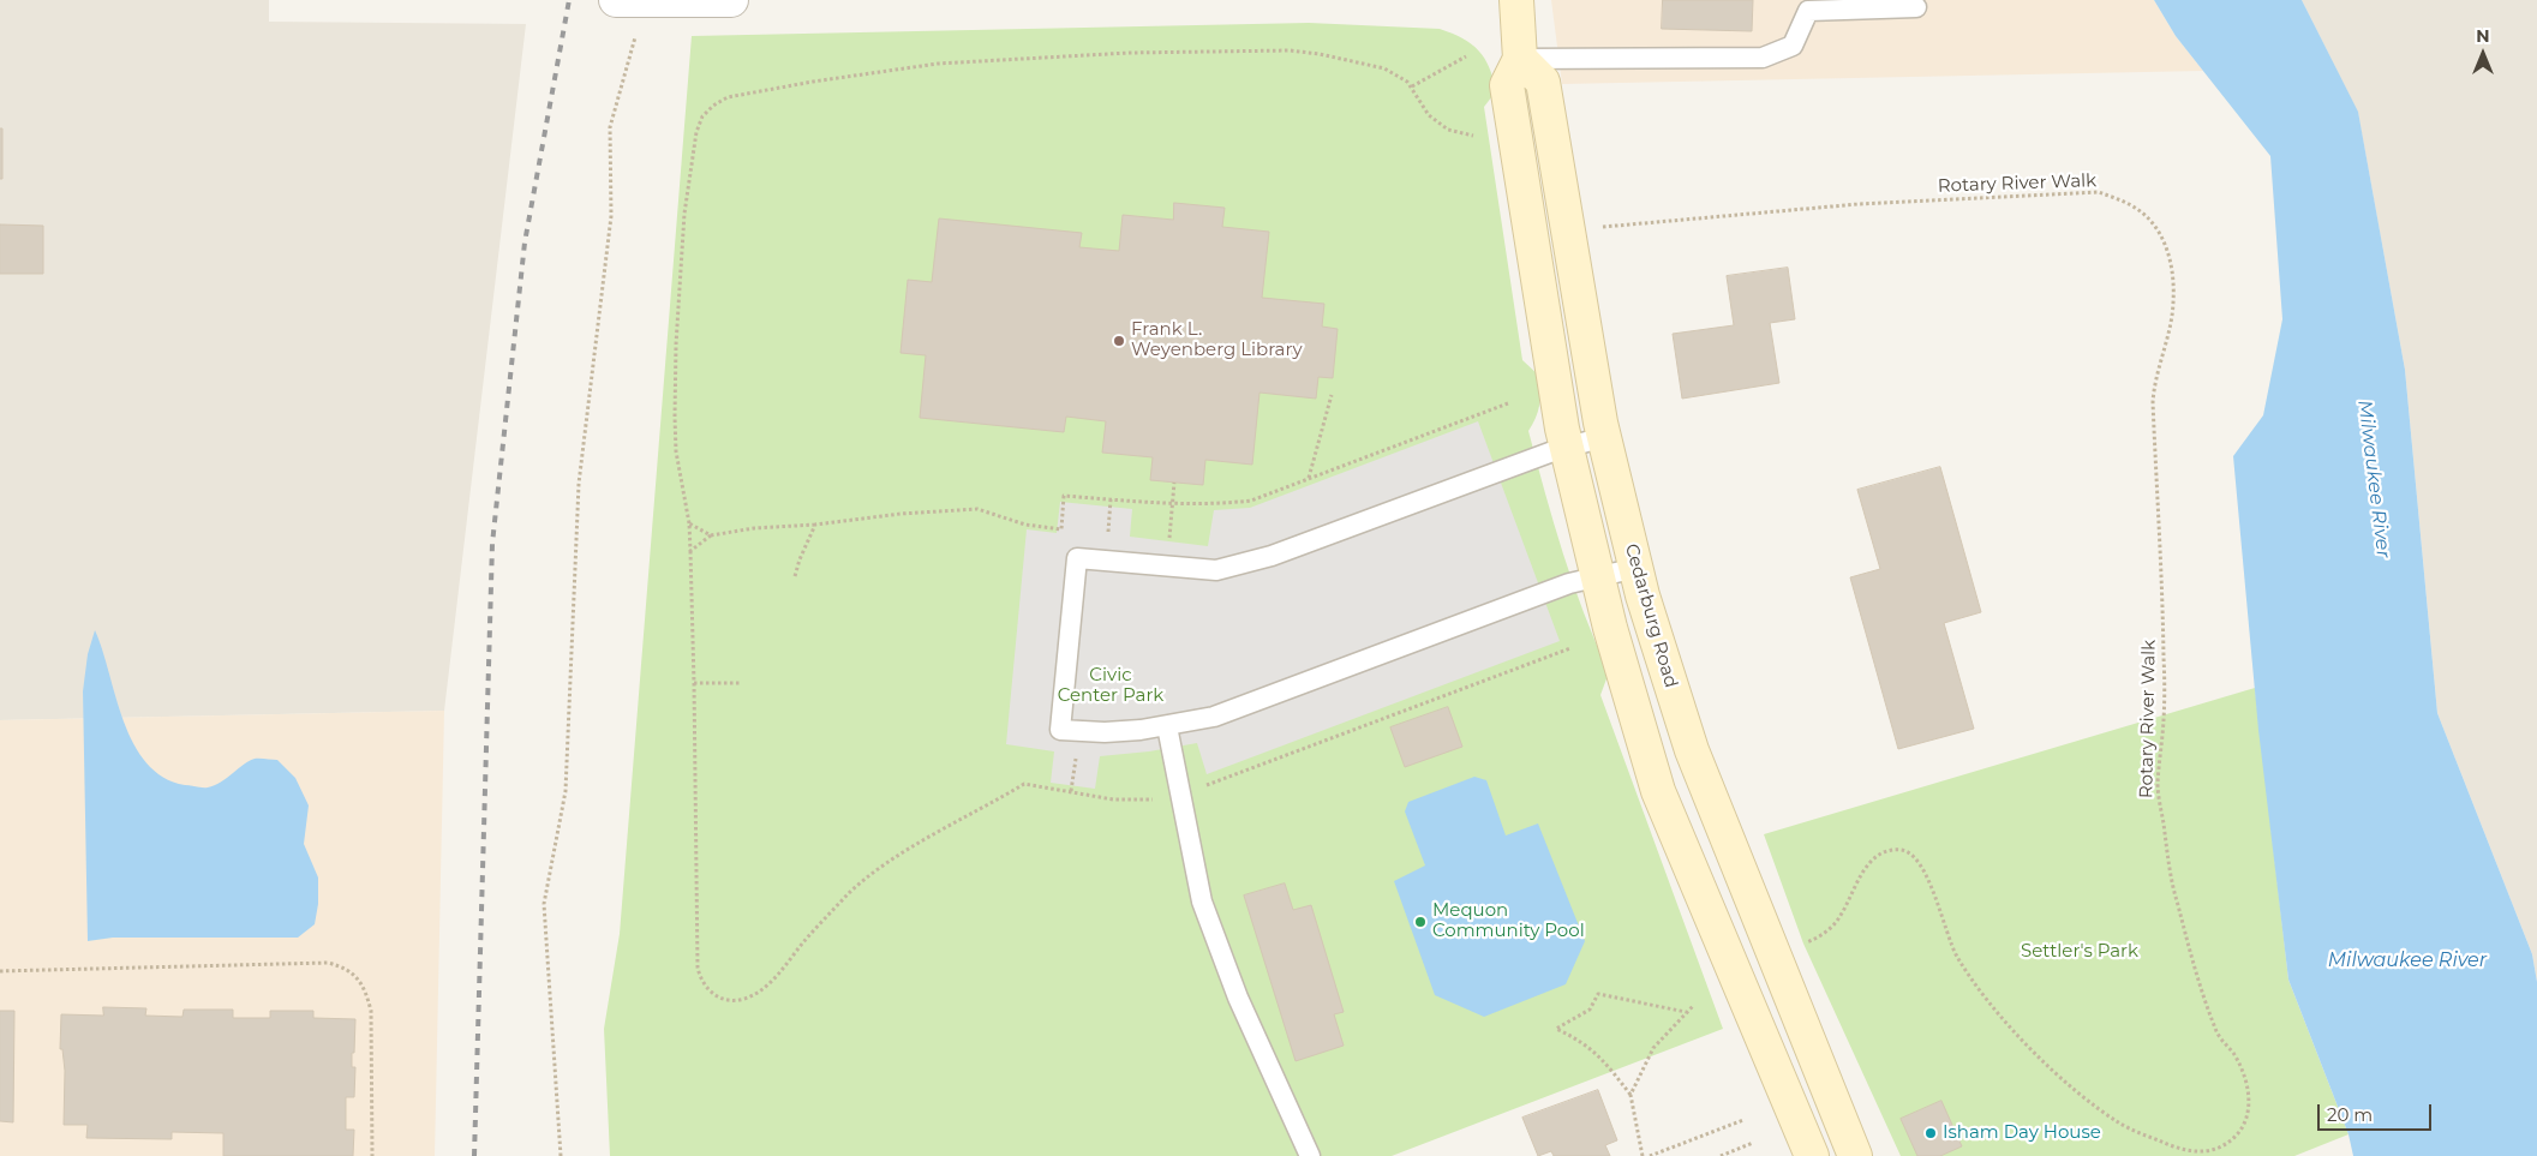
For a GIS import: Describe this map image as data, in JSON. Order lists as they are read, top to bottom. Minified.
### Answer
{"streets":{"main road":["Cedarburg Road"],"path":["Rotary River Walk"]},"water":["Milwaukee River"],"parks":["Civic Center Park","Settler's Park"],"places":["Frank L. Weyenberg Library","Mequon Community Pool","Isham Day House"],"scale_bar":"20 m","north":"top"}
